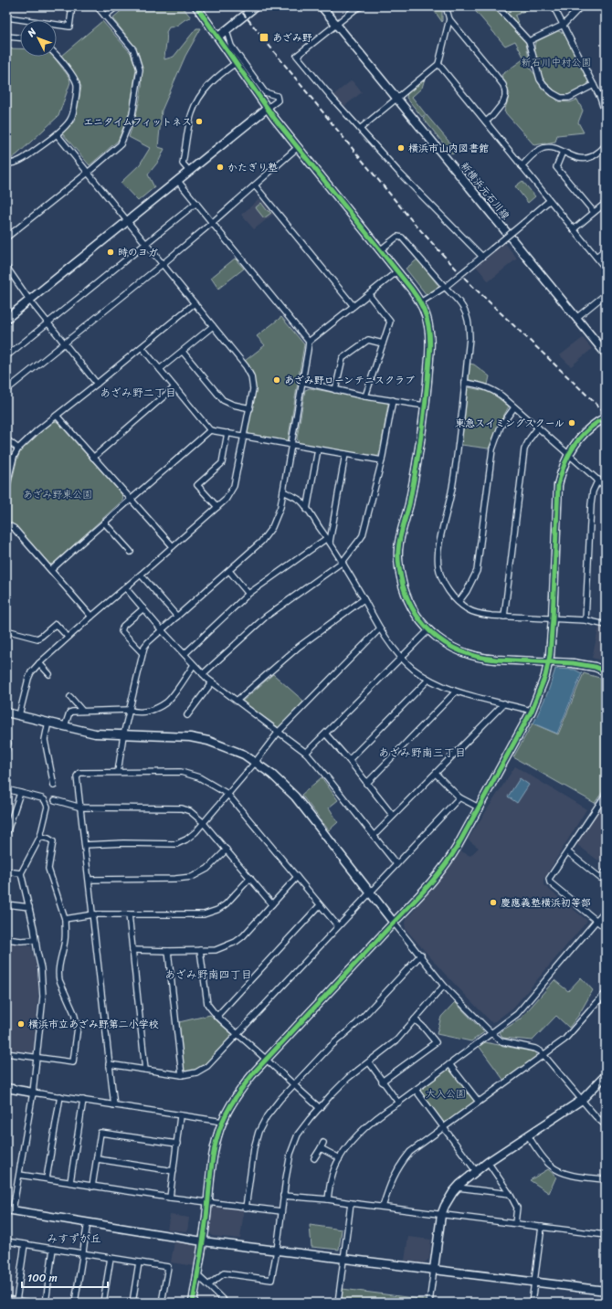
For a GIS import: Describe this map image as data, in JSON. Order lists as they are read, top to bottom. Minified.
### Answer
{"streets":{"street":["新横浜元石川線"]},"districts":["あざみ野二丁目","あざみ野南三丁目","あざみ野南四丁目","みすずが丘"],"parks":["新石川中村公園","あざみ野東公園","大入公園"],"places":{"transit":["あざみ野"],"other":["エニタイムフィットネス","横浜市山内図書館","かたぎり塾","時のヨガ","あざみ野ローンテニスクラブ","東急スイミングスクール","慶應義塾横浜初等部","横浜市立あざみ野第二小学校"]},"scale_bar":"100 m","north":"top left"}
